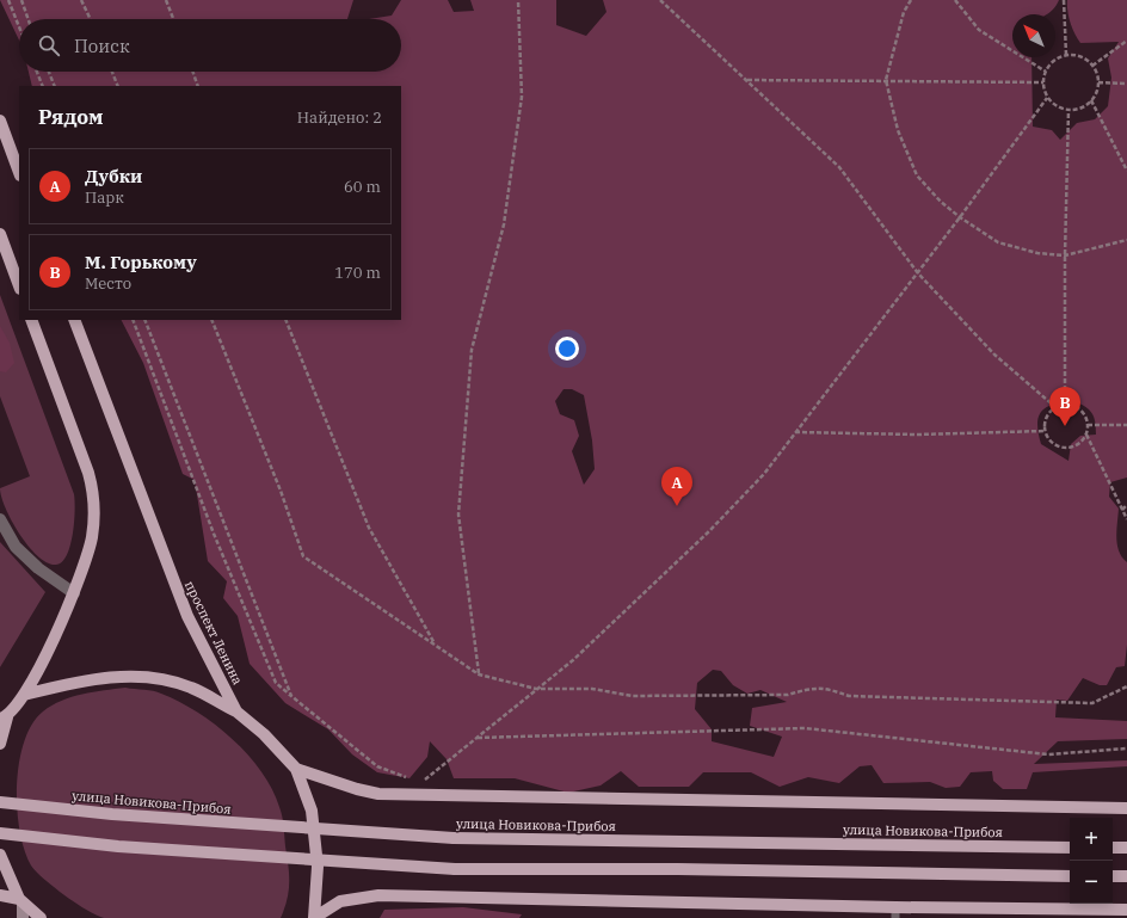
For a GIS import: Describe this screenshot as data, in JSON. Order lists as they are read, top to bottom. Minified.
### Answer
{"streets":{"main road":["проспект Ленина","улица Новикова-Прибоя"]},"north":"top left","page":{"search":"Поиск","heading":["Рядом","Найдено: 2"],"list":[{"mark":"A","name":"Дубки","note":"Парк","value":"60 m"},{"mark":"B","name":"М. Горькому","note":"Место","value":"170 m"}],"pins":["B","A"],"map_buttons":["+","−"]}}
